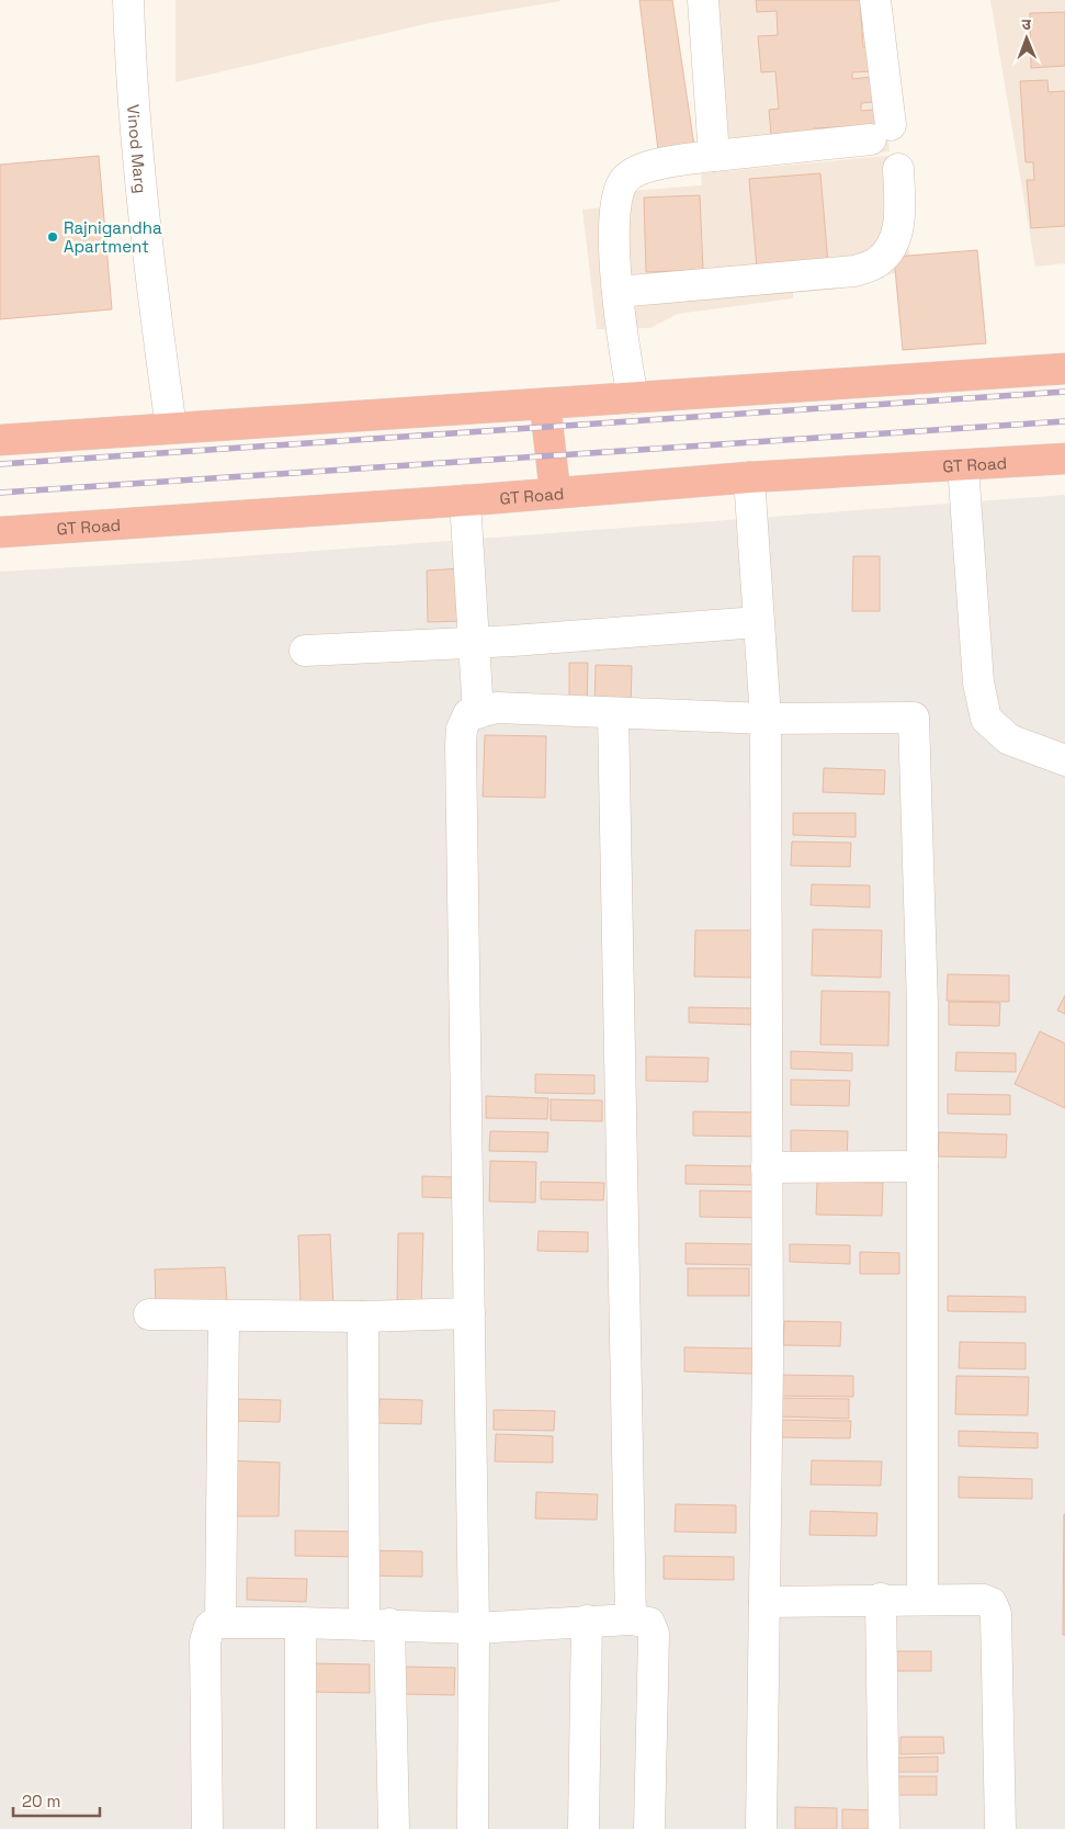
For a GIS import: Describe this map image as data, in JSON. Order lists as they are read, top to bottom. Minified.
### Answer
{"streets":{"highway":["GT Road"],"street":["Vinod Marg"]},"places":["Rajnigandha Apartment"],"scale_bar":"20 m","north":"top"}
